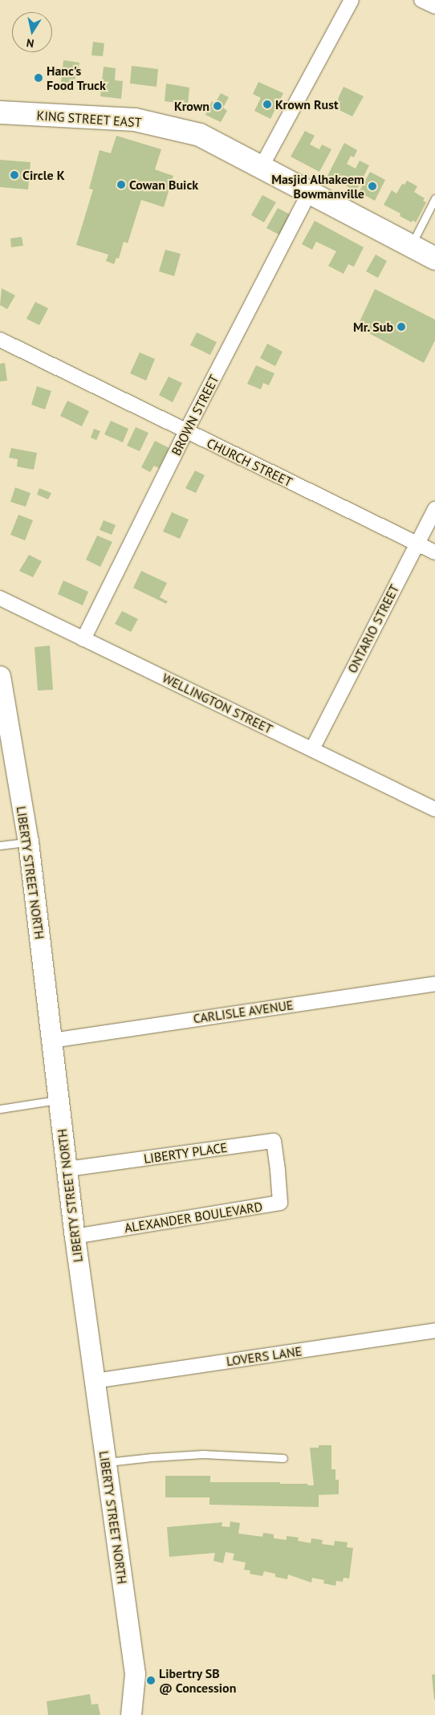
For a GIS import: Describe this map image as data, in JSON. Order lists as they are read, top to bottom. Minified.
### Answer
{"streets":{"main road":["KING STREET EAST","LIBERTY STREET NORTH"],"street":["BROWN STREET","CHURCH STREET","ONTARIO STREET","WELLINGTON STREET","CARLISLE AVENUE","LIBERTY PLACE","ALEXANDER BOULEVARD","LOVERS LANE"]},"crossings":[["KING STREET EAST","BROWN STREET"],["BROWN STREET","CHURCH STREET"],["BROWN STREET","WELLINGTON STREET"],["CHURCH STREET","ONTARIO STREET"],["ONTARIO STREET","WELLINGTON STREET"],["LIBERTY STREET NORTH","CARLISLE AVENUE"],["LIBERTY STREET NORTH","LIBERTY PLACE"],["LIBERTY STREET NORTH","ALEXANDER BOULEVARD"],["LIBERTY STREET NORTH","LOVERS LANE"],["LIBERTY PLACE","ALEXANDER BOULEVARD"]],"places":["Hanc's Food Truck","Krown Rust","Krown","Circle K","Cowan Buick","Masjid Alhakeem Bowmanville","Mr. Sub","Libertry SB @ Concession"],"north":"bottom"}
